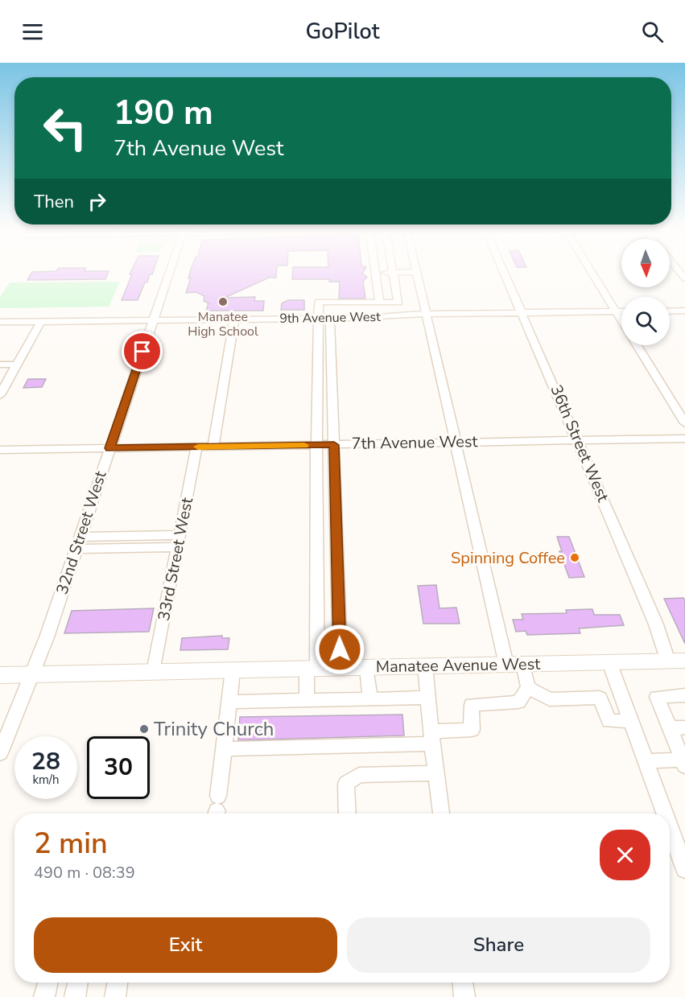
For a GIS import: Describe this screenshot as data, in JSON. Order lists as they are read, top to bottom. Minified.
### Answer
{"streets":{"main road":["Manatee Avenue West"],"street":["9th Avenue West","7th Avenue West","36th Street West","32nd Street West","33rd Street West"]},"crossings":[["9th Avenue West","36th Street West"],["9th Avenue West","32nd Street West"],["7th Avenue West","36th Street West"],["7th Avenue West","32nd Street West"],["7th Avenue West","33rd Street West"],["36th Street West","Manatee Avenue West"],["32nd Street West","Manatee Avenue West"],["33rd Street West","Manatee Avenue West"]],"places":["Manatee High School","Spinning Coffee","Trinity Church"],"north":"bottom","page":{"header":"GoPilot","turn":["190 m","7th Avenue West"],"then":"Then","speed":"28 km/h","limit":"30","heading":["2 min","490 m · 08:39"],"buttons":["Exit","Share"]}}
